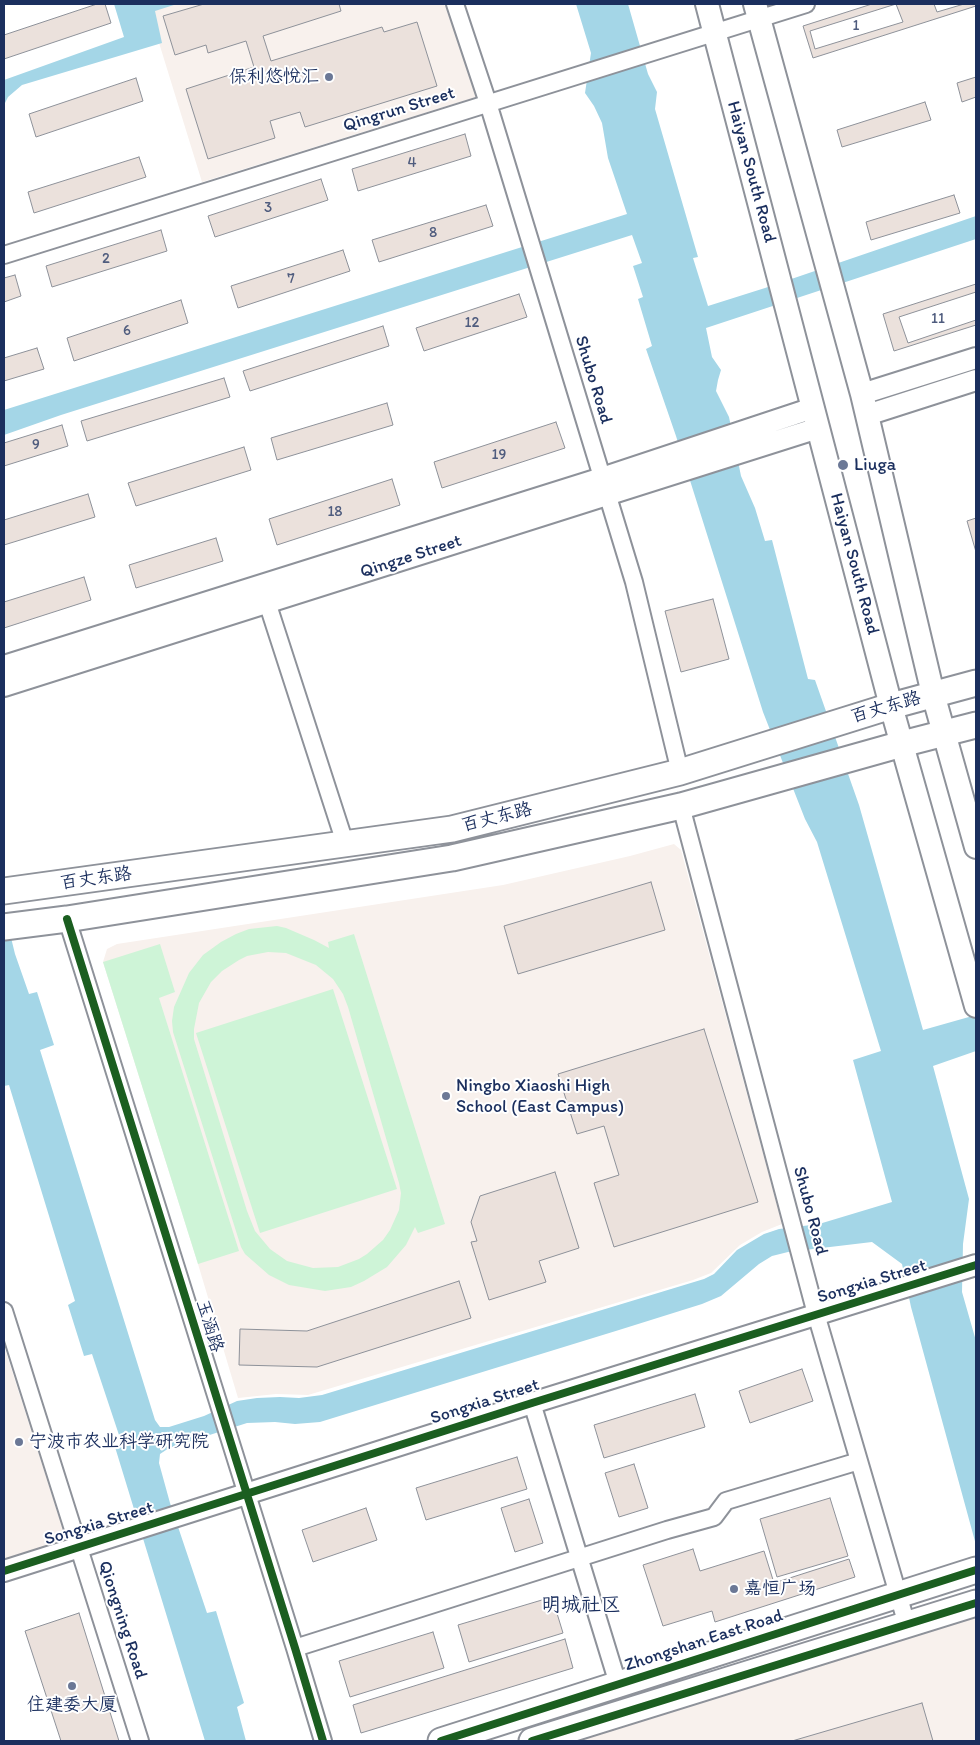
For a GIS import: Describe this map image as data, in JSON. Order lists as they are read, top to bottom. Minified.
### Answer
{"streets":{"main road":["Haiyan South Road","百丈东路","Zhongshan East Road"],"street":["Qingrun Street","Shubo Road","Qingze Street","Songxia Street","玉涵路","Qiongning Road"]},"crossings":[["Qingrun Street","Haiyan South Road"],["Qingrun Street","Shubo Road"],["Haiyan South Road","Qingze Street"],["Haiyan South Road","百丈东路"],["Shubo Road","Qingze Street"],["Shubo Road","百丈东路"],["Shubo Road","Songxia Street"],["Shubo Road","Zhongshan East Road"],["百丈东路","玉涵路"],["Songxia Street","玉涵路"],["Songxia Street","Qiongning Road"]],"districts":["明城社区"],"places":["保利悠悦汇","Liuga","Ningbo Xiaoshi High School (East Campus)","宁波市农业科学研究院","嘉恒广场","住建委大厦"],"house_numbers":["1","4","3","8","2","7","11","12","6","9","19","18"]}
